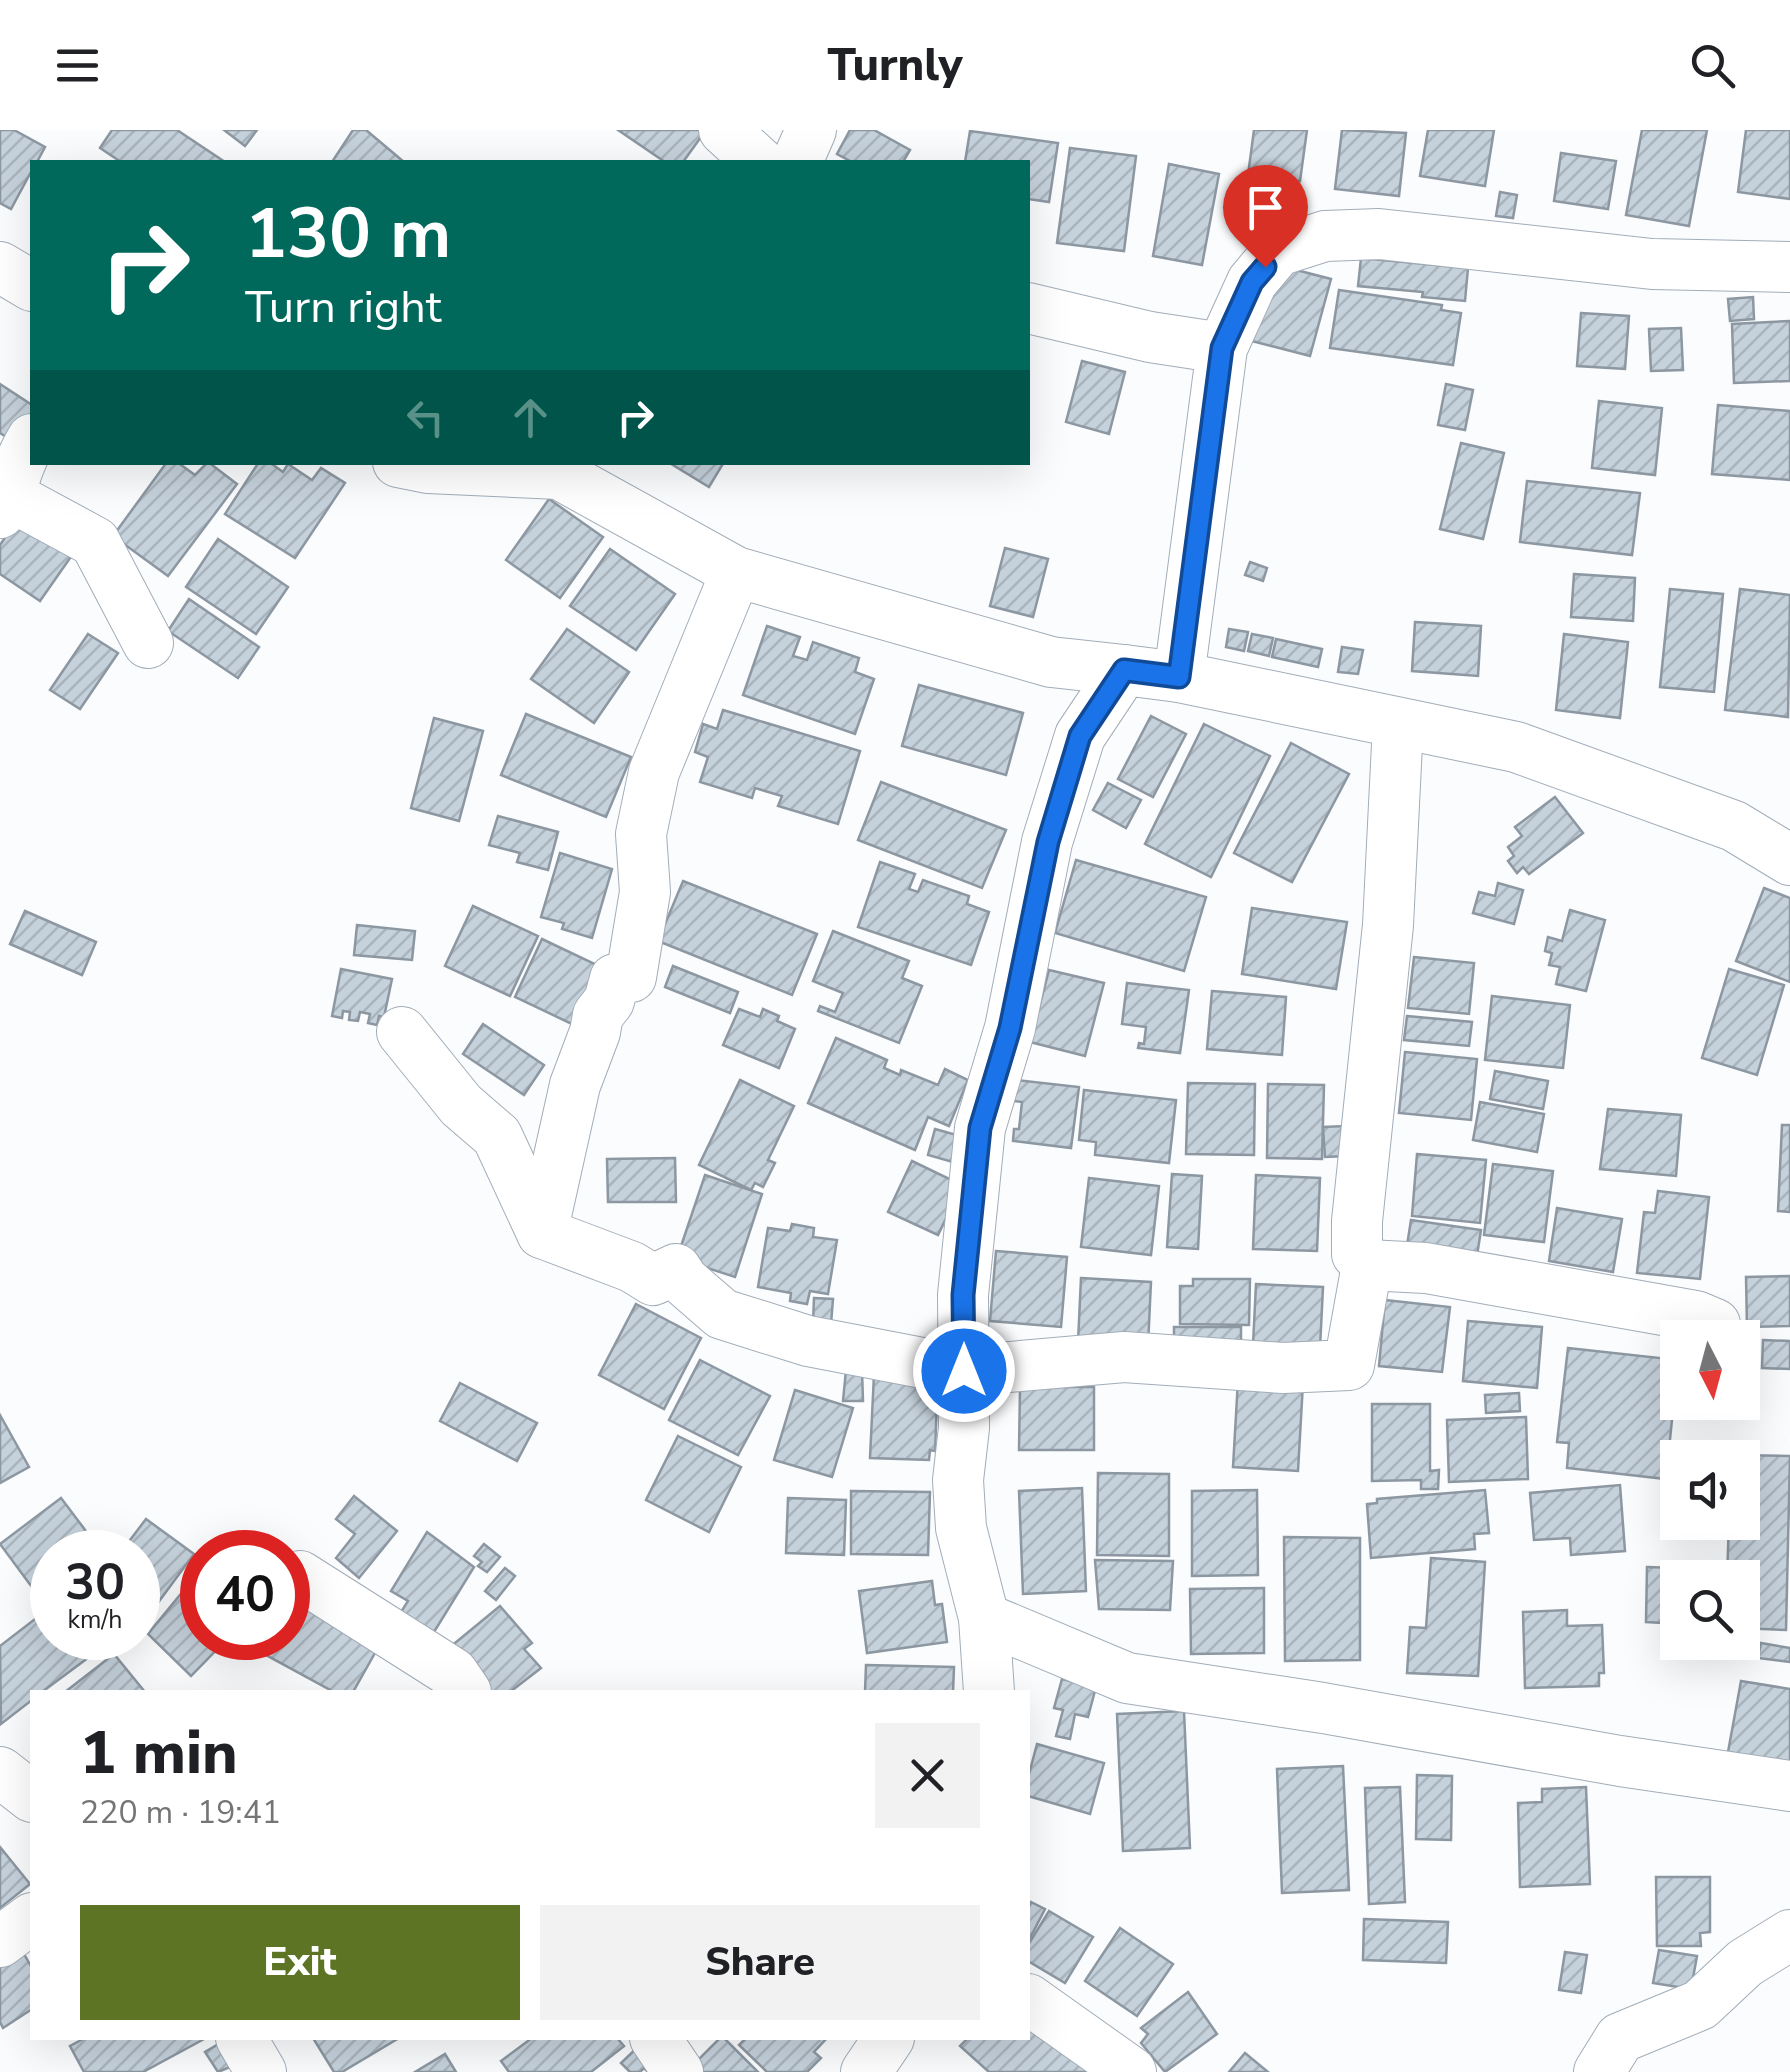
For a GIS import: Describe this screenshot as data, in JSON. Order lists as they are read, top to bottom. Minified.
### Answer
{"north":"bottom","page":{"header":"Turnly","turn":["130 m","Turn right"],"speed":"30 km/h","limit":"40","heading":["1 min","220 m · 19:41"],"buttons":["Exit","Share"]}}
